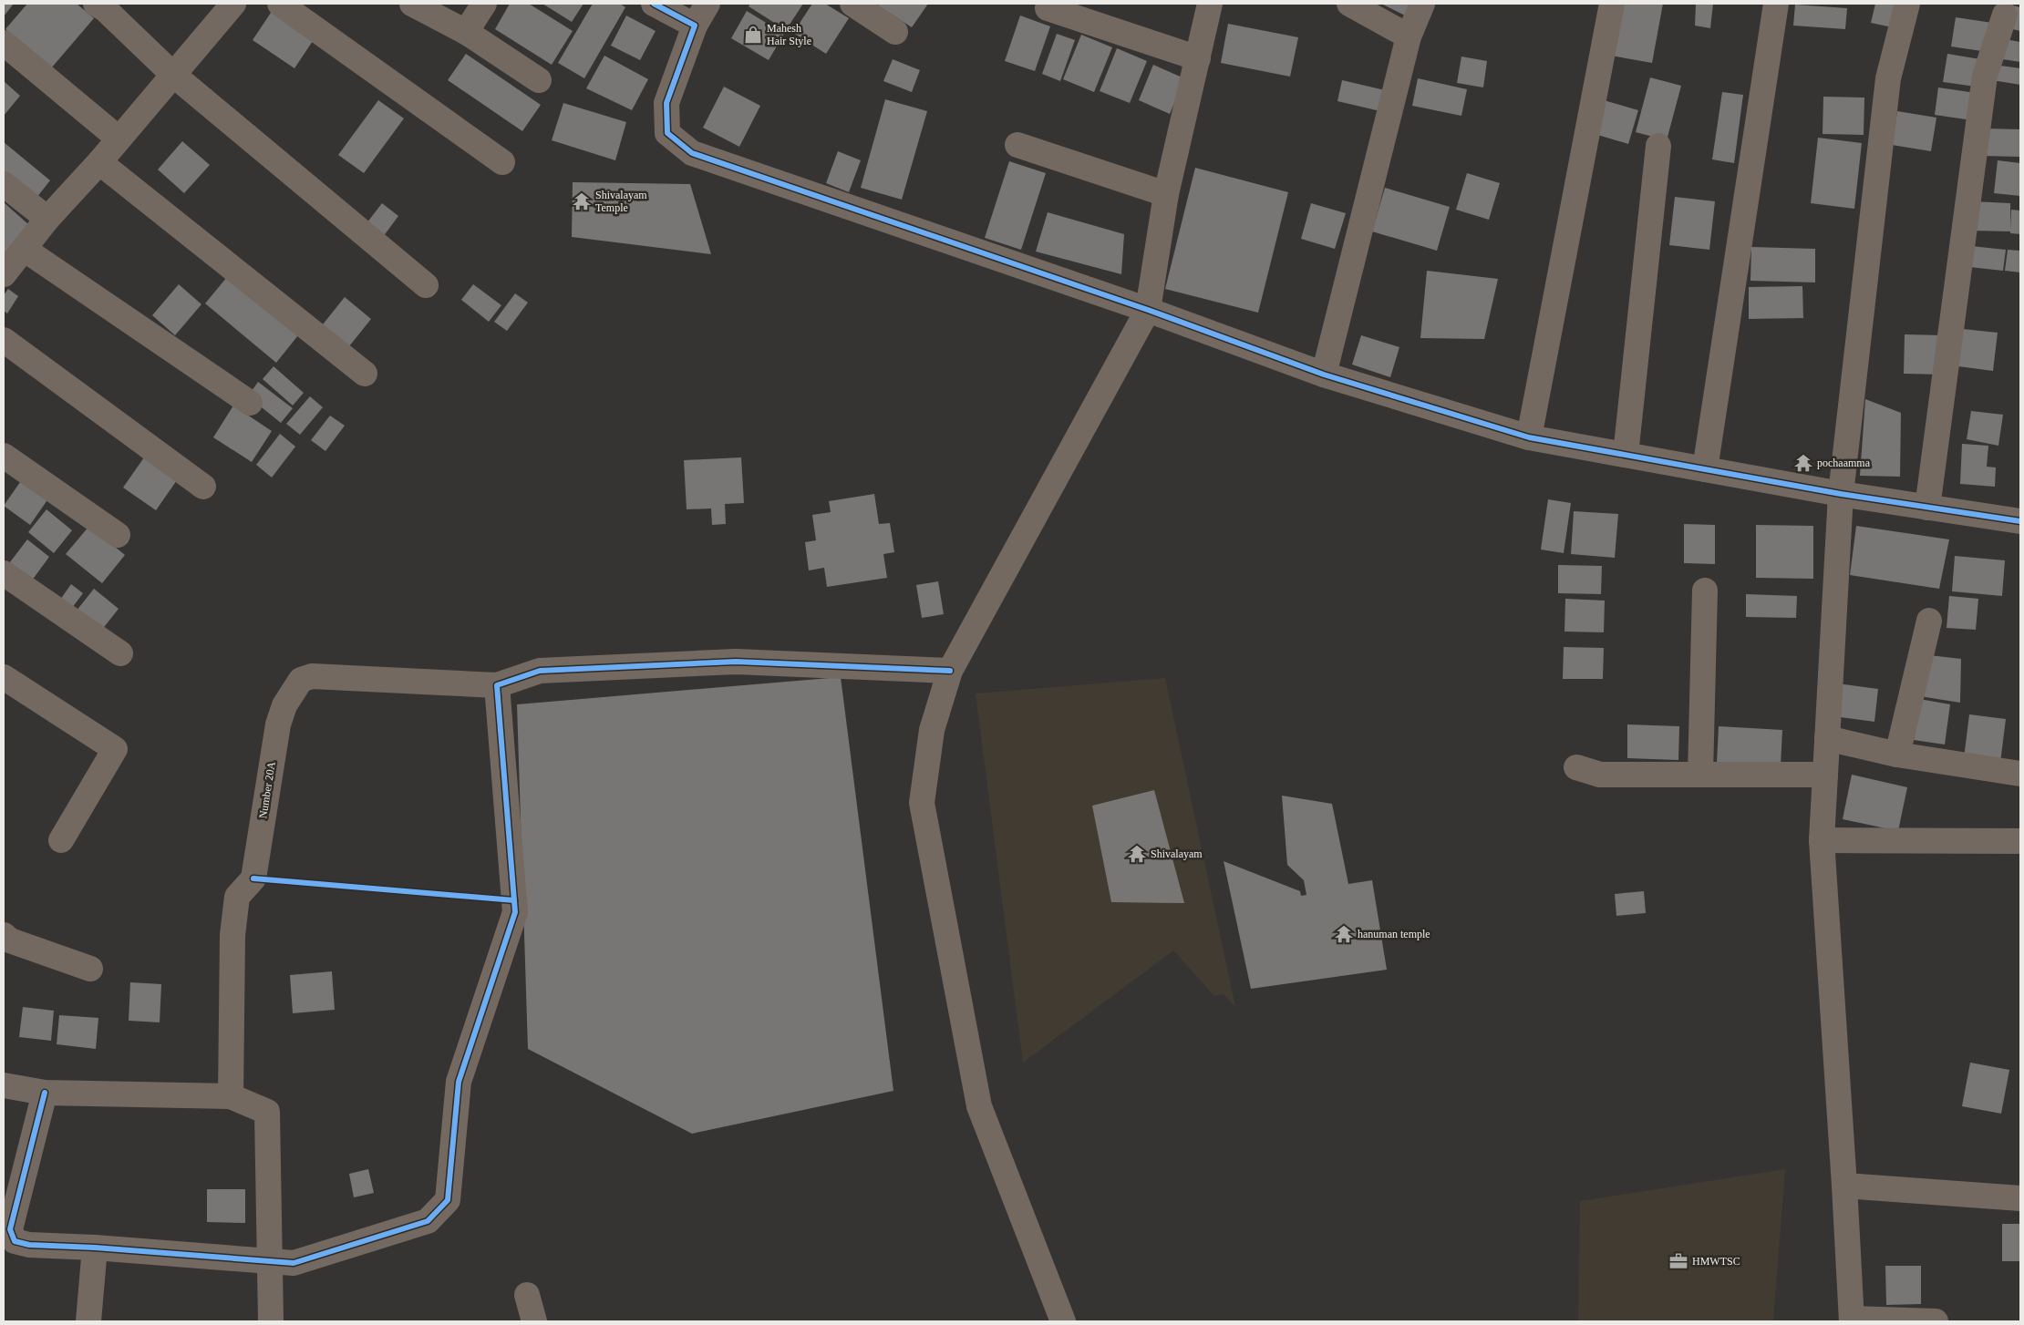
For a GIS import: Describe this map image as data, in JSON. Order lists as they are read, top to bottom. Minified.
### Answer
{"streets":{"street":["Number 20A"]},"places":{"shop":["Mahesh Hair Style"],"temple":["Shivalayam Temple","pochaamma","Shivalayam","hanuman temple"],"office":["HMWTSC"]}}
